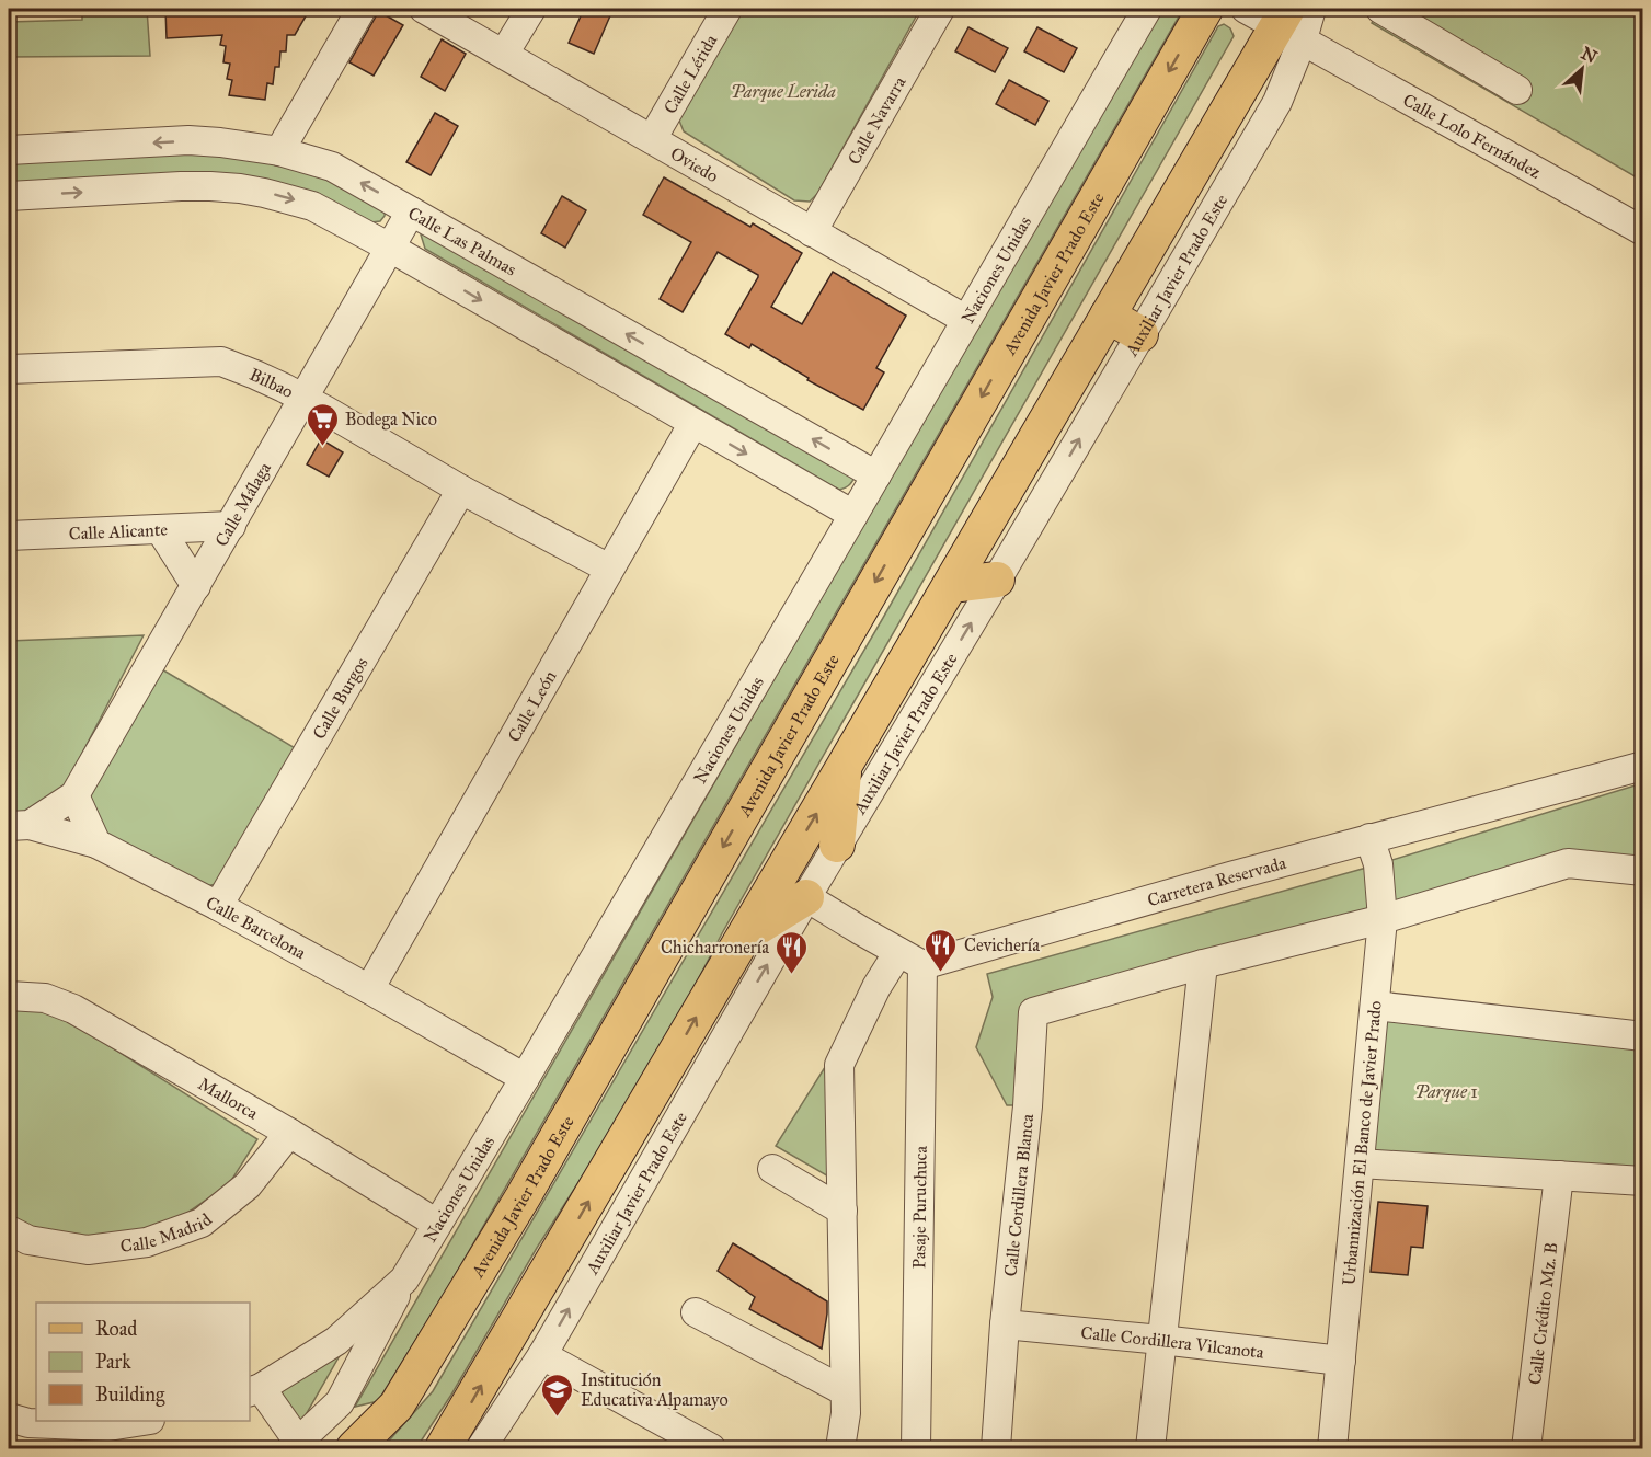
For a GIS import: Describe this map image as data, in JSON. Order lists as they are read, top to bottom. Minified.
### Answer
{"streets":{"main road":["Avenida Javier Prado Este"],"street":["Calle Lérida","Calle Navarra","Calle Lolo Fernández","Oviedo","Calle Las Palmas","Naciones Unidas","Auxiliar Javier Prado Este","Bilbao","Calle Málaga","Calle Alicante","Calle Burgos","Calle León","Carretera Reservada","Calle Barcelona","Mallorca","Urbannización El Banco de Javier Prado","Calle Cordillera Blanca","Pasaje Puruchuca","Calle Madrid","Calle Crédito Mz. B","Calle Cordillera Vilcanota"]},"crossings":[["Calle Lérida","Oviedo"],["Calle Navarra","Oviedo"],["Calle Lolo Fernández","Auxiliar Javier Prado Este"],["Oviedo","Naciones Unidas"],["Calle Las Palmas","Naciones Unidas"],["Calle Las Palmas","Calle Málaga"],["Naciones Unidas","Calle Barcelona"],["Naciones Unidas","Mallorca"],["Bilbao","Calle Málaga"],["Bilbao","Calle Burgos"],["Bilbao","Calle León"],["Calle Málaga","Calle Alicante"],["Calle Burgos","Calle Barcelona"],["Calle León","Calle Barcelona"],["Carretera Reservada","Urbannización El Banco de Javier Prado"],["Carretera Reservada","Pasaje Puruchuca"],["Mallorca","Calle Madrid"],["Urbannización El Banco de Javier Prado","Calle Cordillera Vilcanota"],["Calle Cordillera Blanca","Calle Cordillera Vilcanota"]],"one_way":["Auxiliar Javier Prado Este"],"parks":["Parque Lerida","Parque 1"],"places":{"supermarket":["Bodega Nico"],"restaurant":["Cevichería","Chicharronería"],"school or university":["Institución Educativa Alpamayo"]},"legend":["Road","Park","Building"],"north":"top right"}
